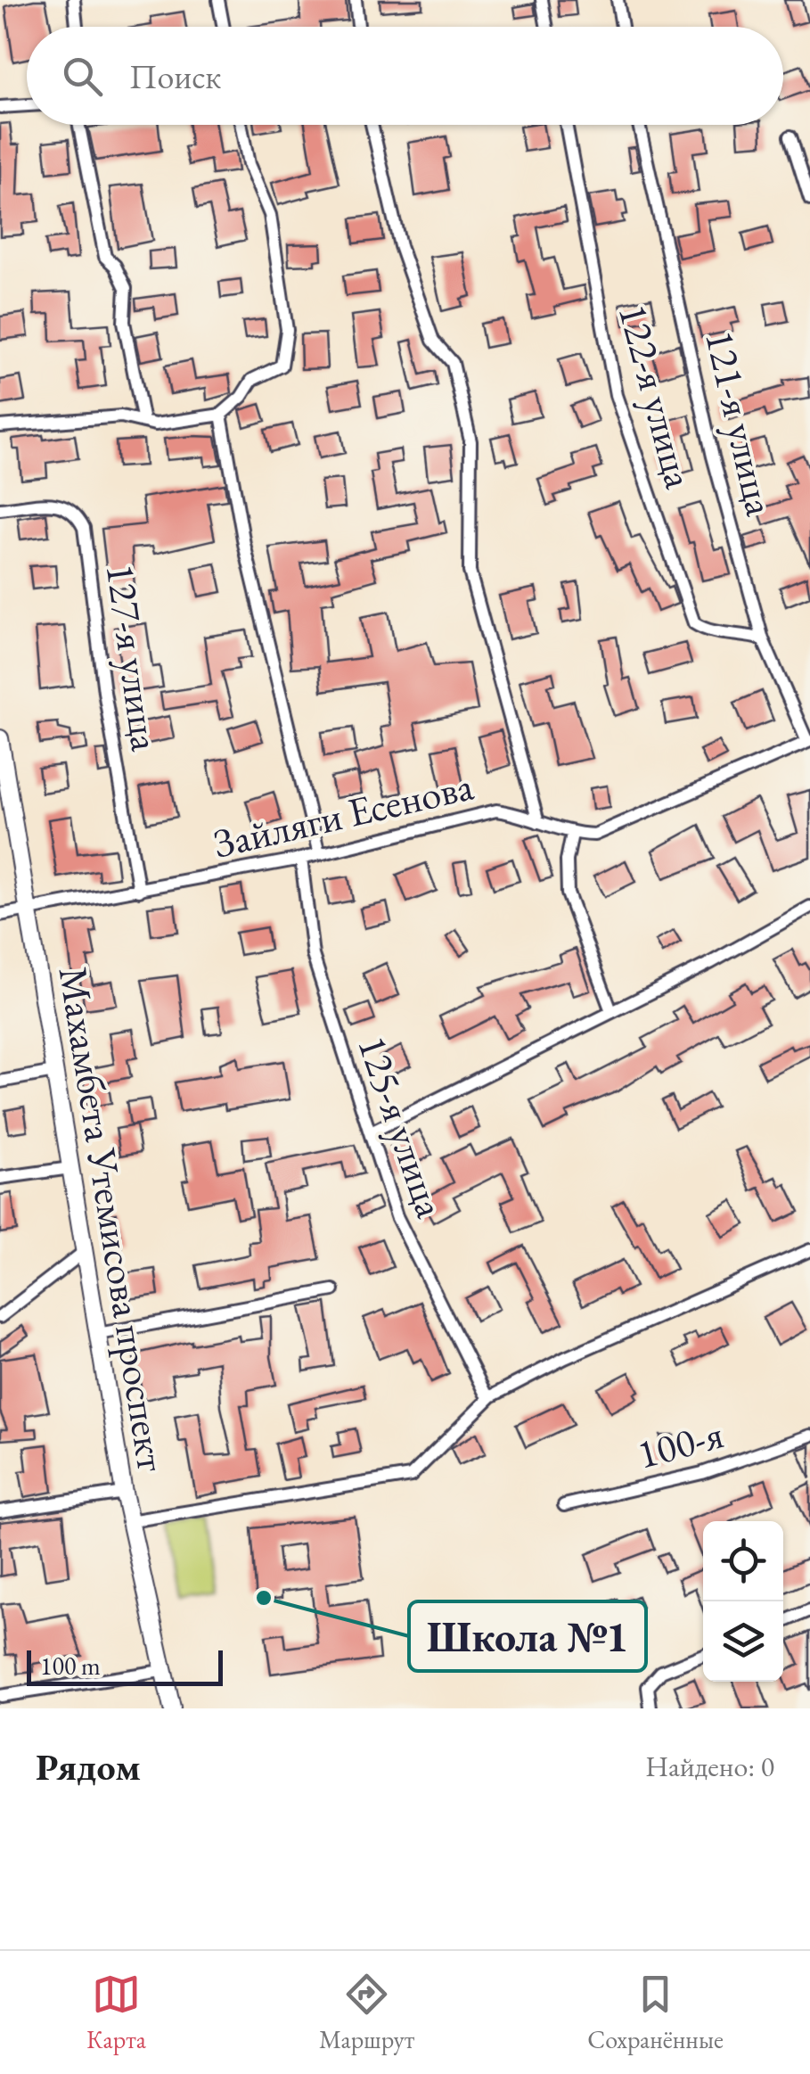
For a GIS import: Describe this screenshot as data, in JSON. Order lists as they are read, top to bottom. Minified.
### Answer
{"streets":{"street":["122-я улица","121-я улица","127-я улица","Зайляги Есенова","125-я улица","Махамбета Утемисова проспект","100-я"]},"crossings":[["122-я улица","121-я улица"],["127-я улица","Зайляги Есенова"],["Зайляги Есенова","125-я улица"],["Зайляги Есенова","Махамбета Утемисова проспект"]],"places":["Школа №1"],"scale_bar":"100 m","page":{"search":"Поиск","scale":"100 m","heading":["Рядом","Найдено: 0"],"nav":["Карта","Маршрут","Сохранённые"]}}
